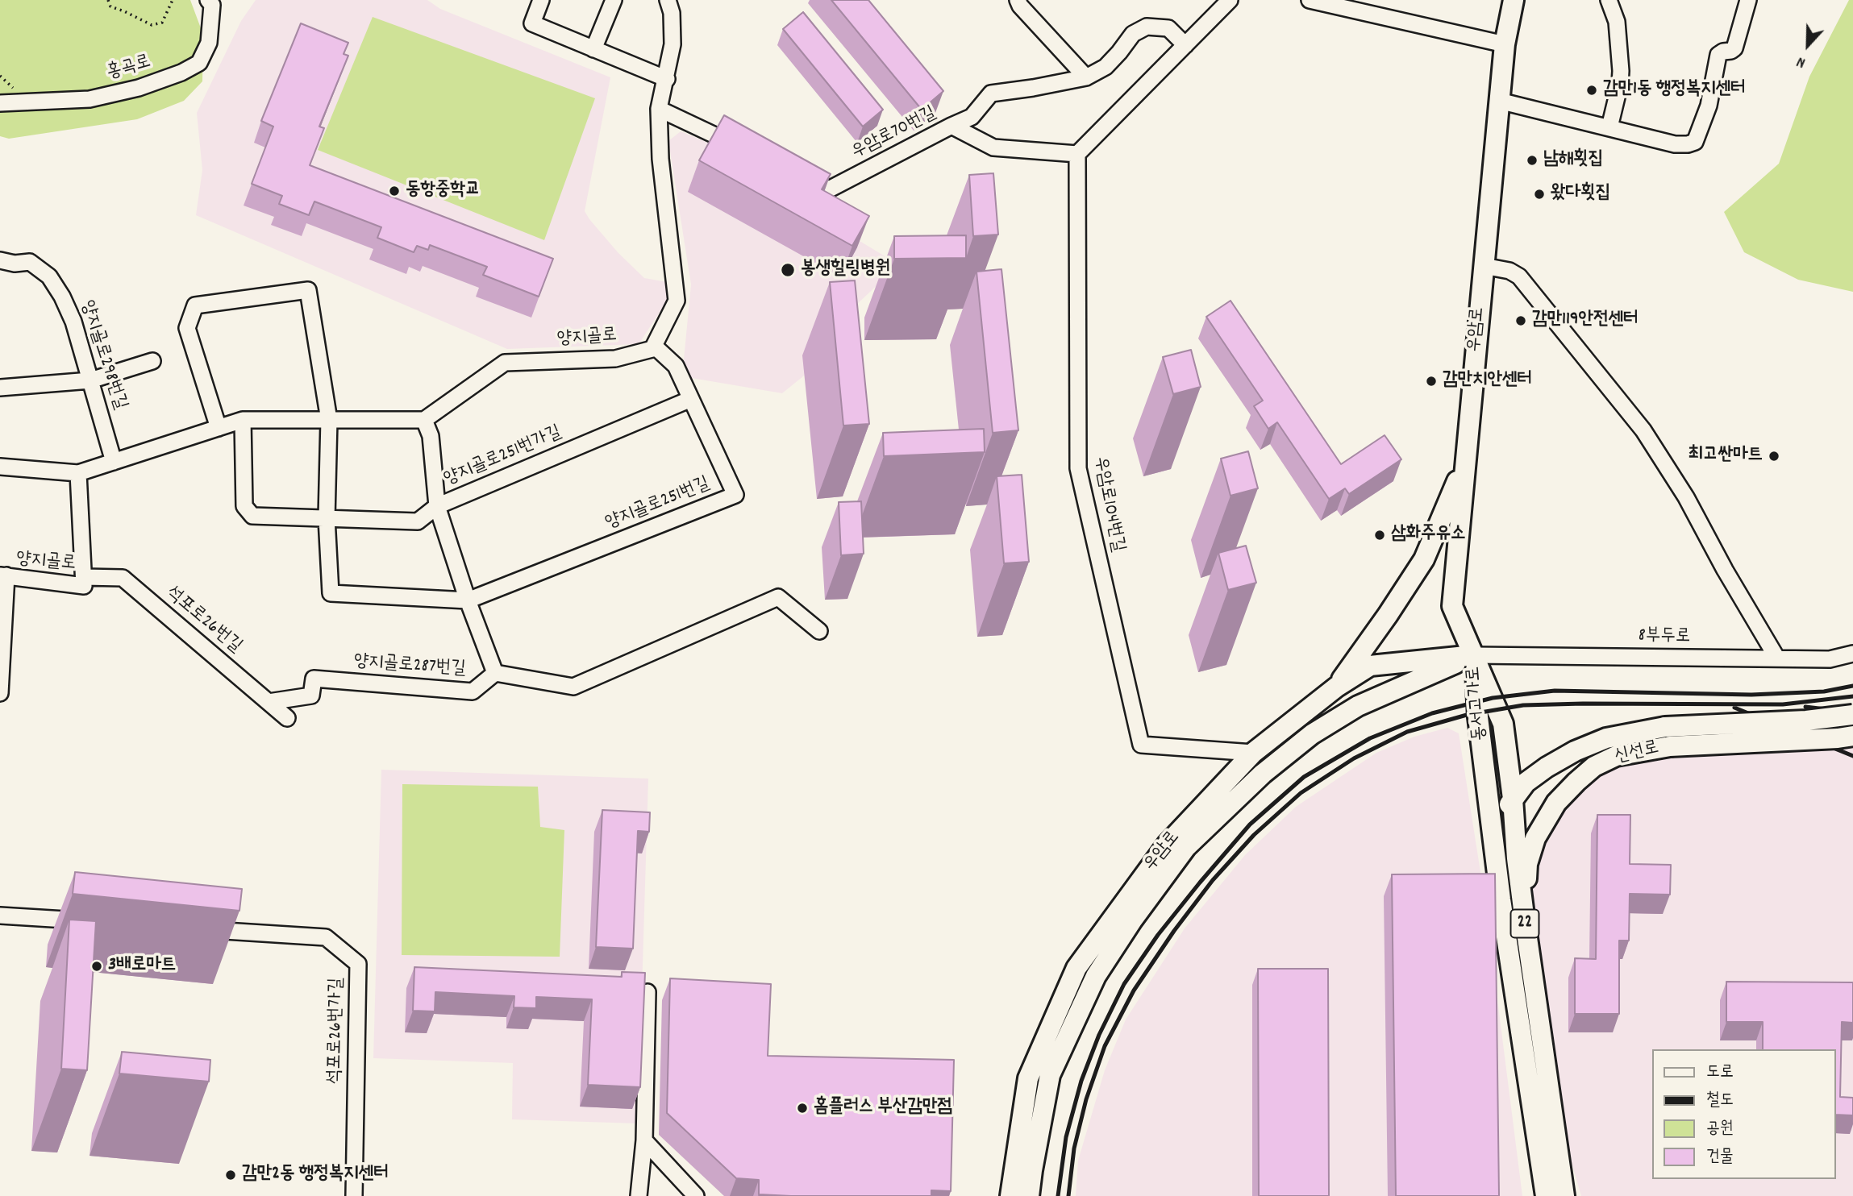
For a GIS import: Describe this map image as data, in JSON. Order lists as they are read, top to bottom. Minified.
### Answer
{"streets":{"main road":["우암로","동서고가로","신선로","22"],"street":["홍곡로","우암로70번길","양지골로","양지골로298번길","양지골로251번가길","양지골로251번길","우암로104번길","석포로26번길","8부두로","양지골로287번길","석포로26번가길"]},"crossings":[["우암로70번길","우암로104번길"],["우암로","우암로104번길"],["우암로","8부두로"],["우암로","동서고가로"],["양지골로","양지골로251번길"],["양지골로","석포로26번길"],["양지골로251번가길","양지골로251번길"],["석포로26번길","양지골로287번길"],["8부두로","동서고가로"],["동서고가로","신선로"]],"places":["감만1동 행정복지센터","남해횟집","동항중학교","왔다횟집","봉생힐링병원","감만119안전센터","감만치안센터","최고싼마트","삼화주유소","3배로마트","홈플러스 부산감만점","감만2동 행정복지센터"],"legend":["도로","철도","공원","건물"],"north":"bottom"}
